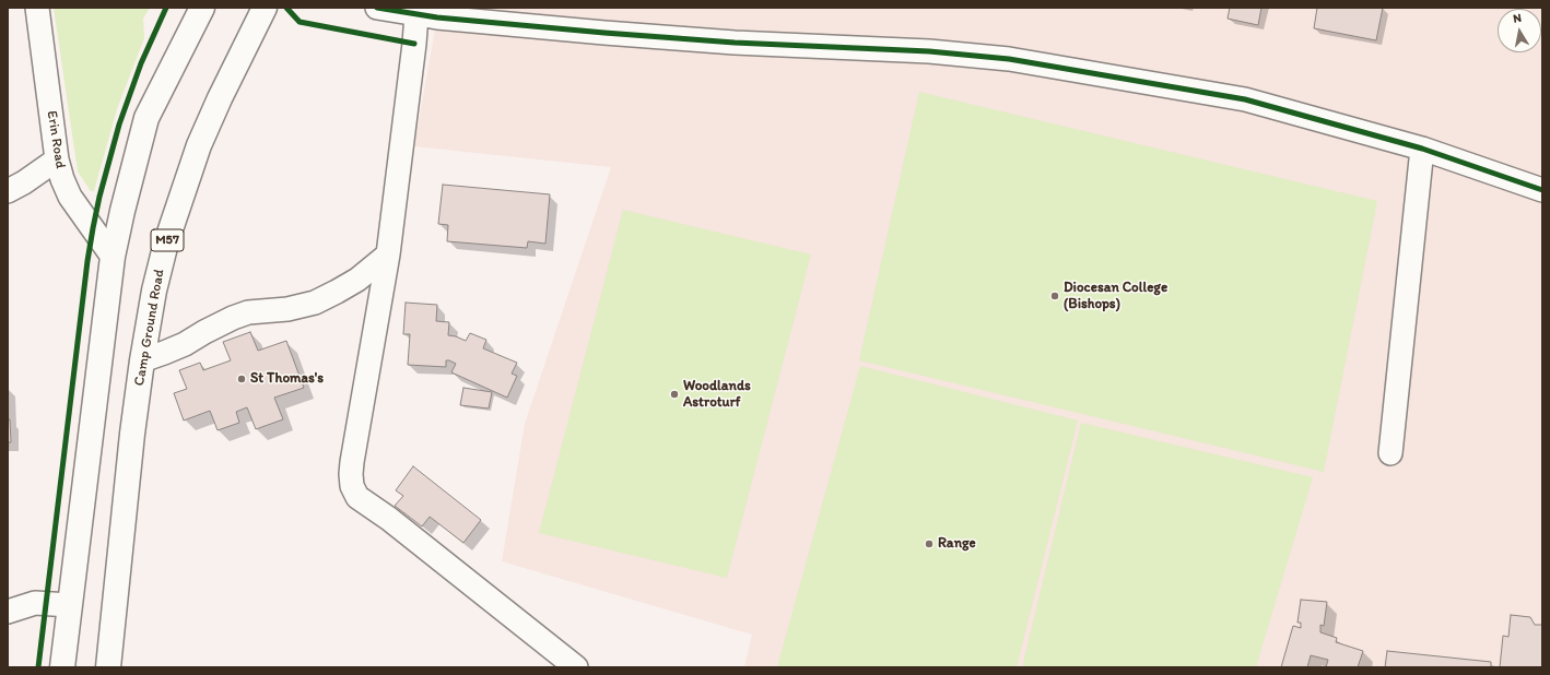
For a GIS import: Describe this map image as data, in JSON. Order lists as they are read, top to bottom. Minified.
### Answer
{"streets":{"main road":["M57","Camp Ground Road"],"street":["Erin Road"]},"places":["Diocesan College (Bishops)","St Thomas's","Woodlands Astroturf","Range"],"north":"top"}
